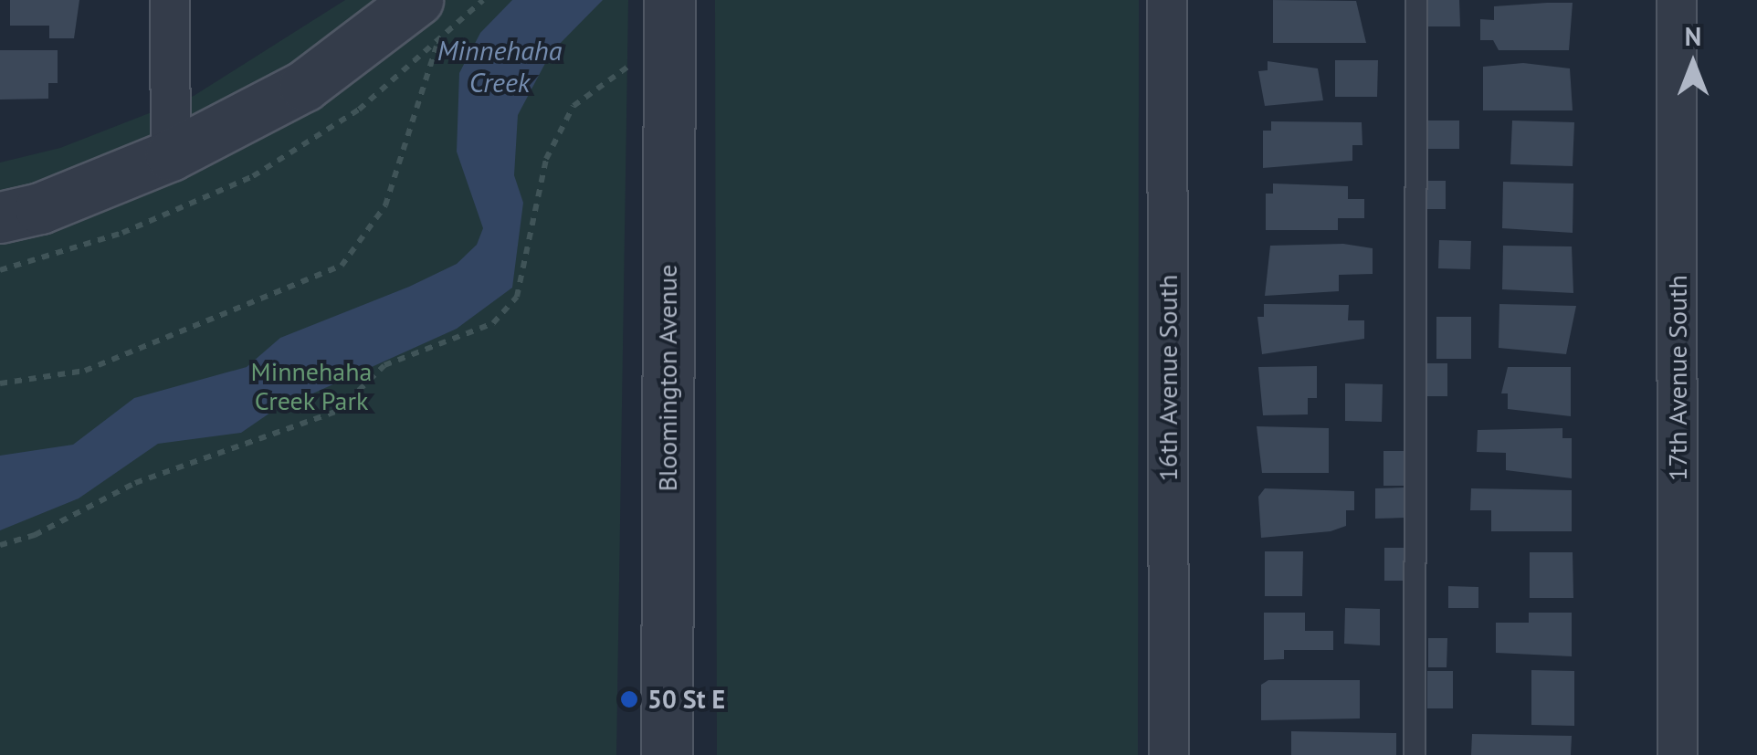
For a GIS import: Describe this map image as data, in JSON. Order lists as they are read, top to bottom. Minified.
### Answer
{"streets":{"street":["Bloomington Avenue","16th Avenue South","17th Avenue South"]},"water":["Minnehaha Creek"],"parks":["Minnehaha Creek Park"],"places":["50 St E"],"north":"top"}
